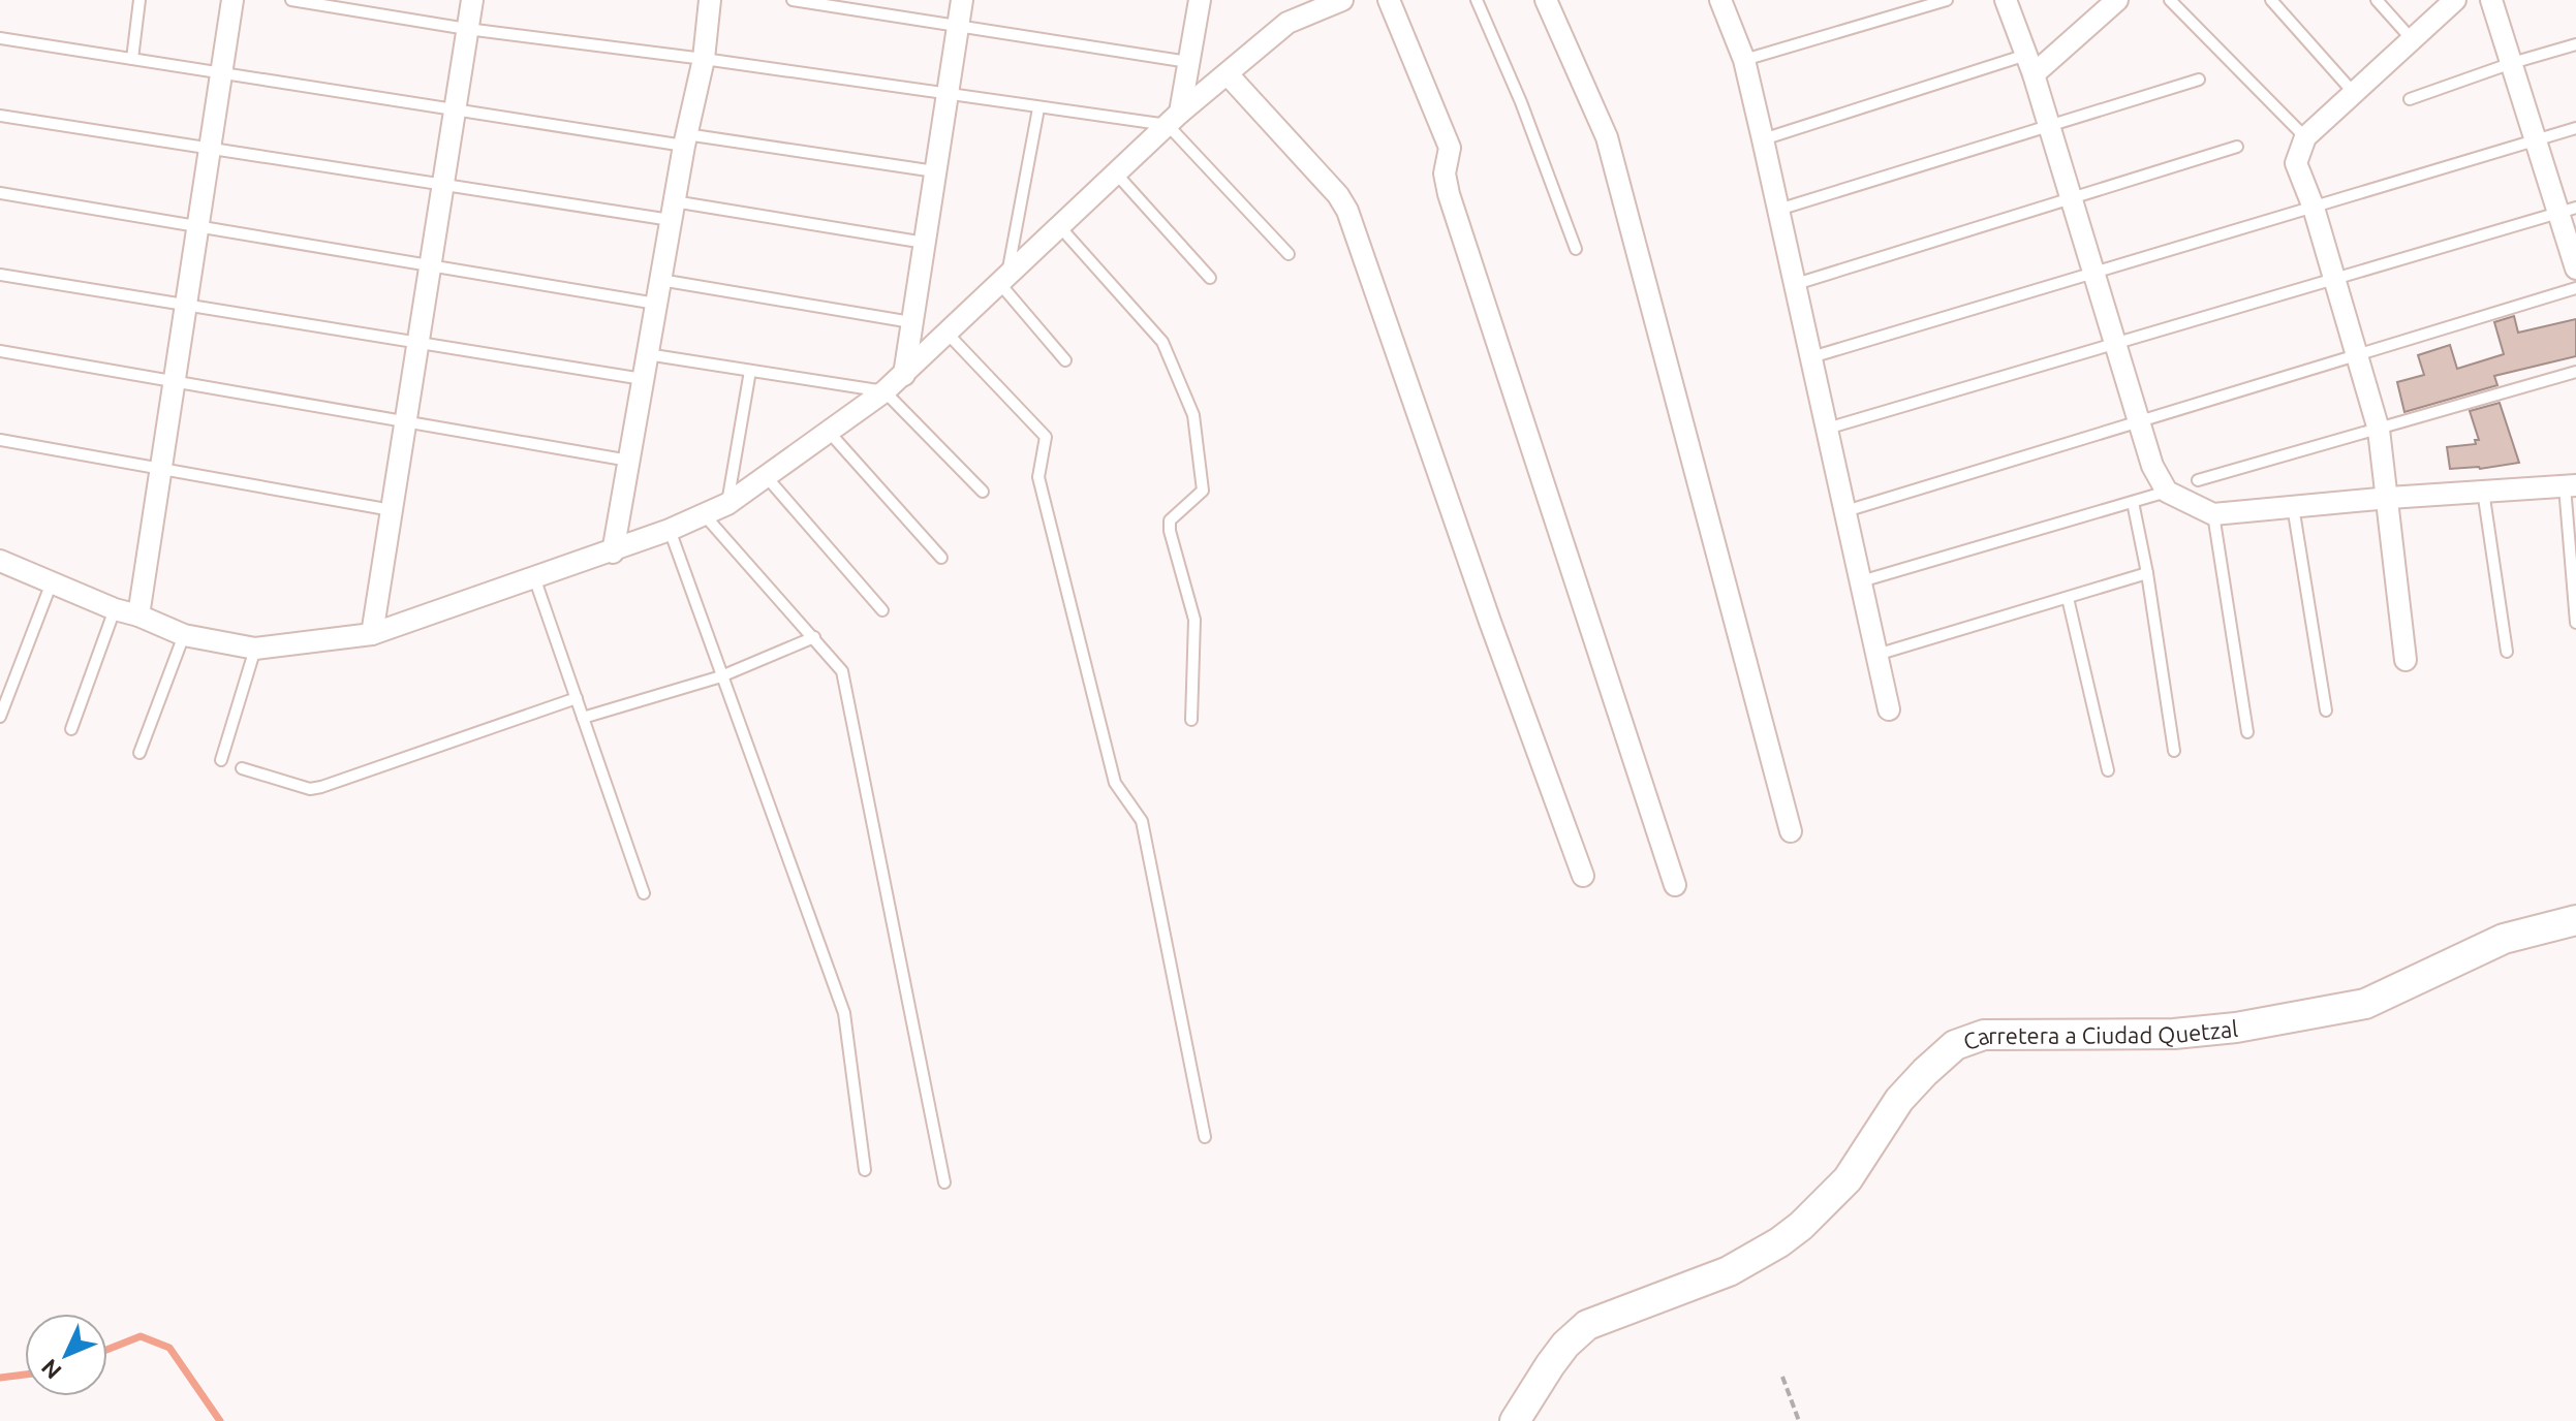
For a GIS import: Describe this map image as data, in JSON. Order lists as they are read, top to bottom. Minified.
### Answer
{"streets":{"main road":["Carretera a Ciudad Quetzal"]},"north":"bottom left"}
